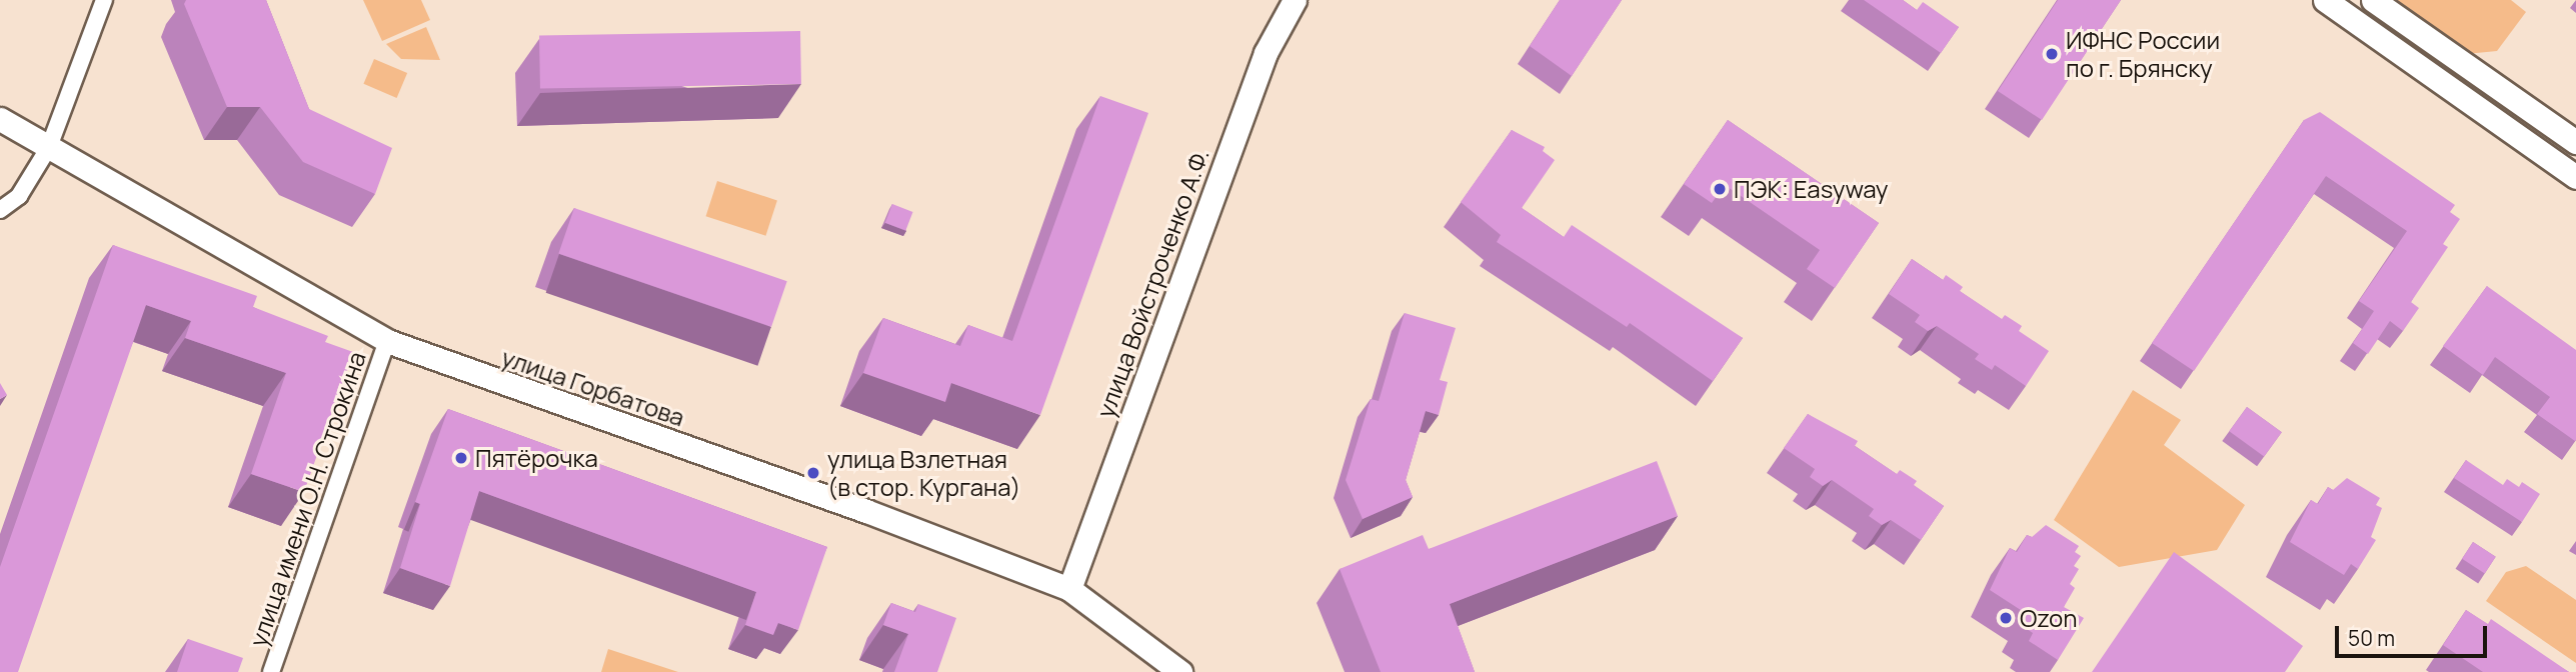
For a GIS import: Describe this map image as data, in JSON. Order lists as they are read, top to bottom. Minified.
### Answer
{"streets":{"main road":["улица Войстроченко А.Ф.","улица Горбатова"],"street":["улица имени О.Н. Строкина"]},"crossings":[["улица Войстроченко А.Ф.","улица Горбатова"],["улица Горбатова","улица имени О.Н. Строкина"]],"places":["ИФНС России по г. Брянску","ПЭК: Easyway","Пятёрочка","улица Взлетная (в стор. Кургана)","Ozon"],"scale_bar":"50 m"}
